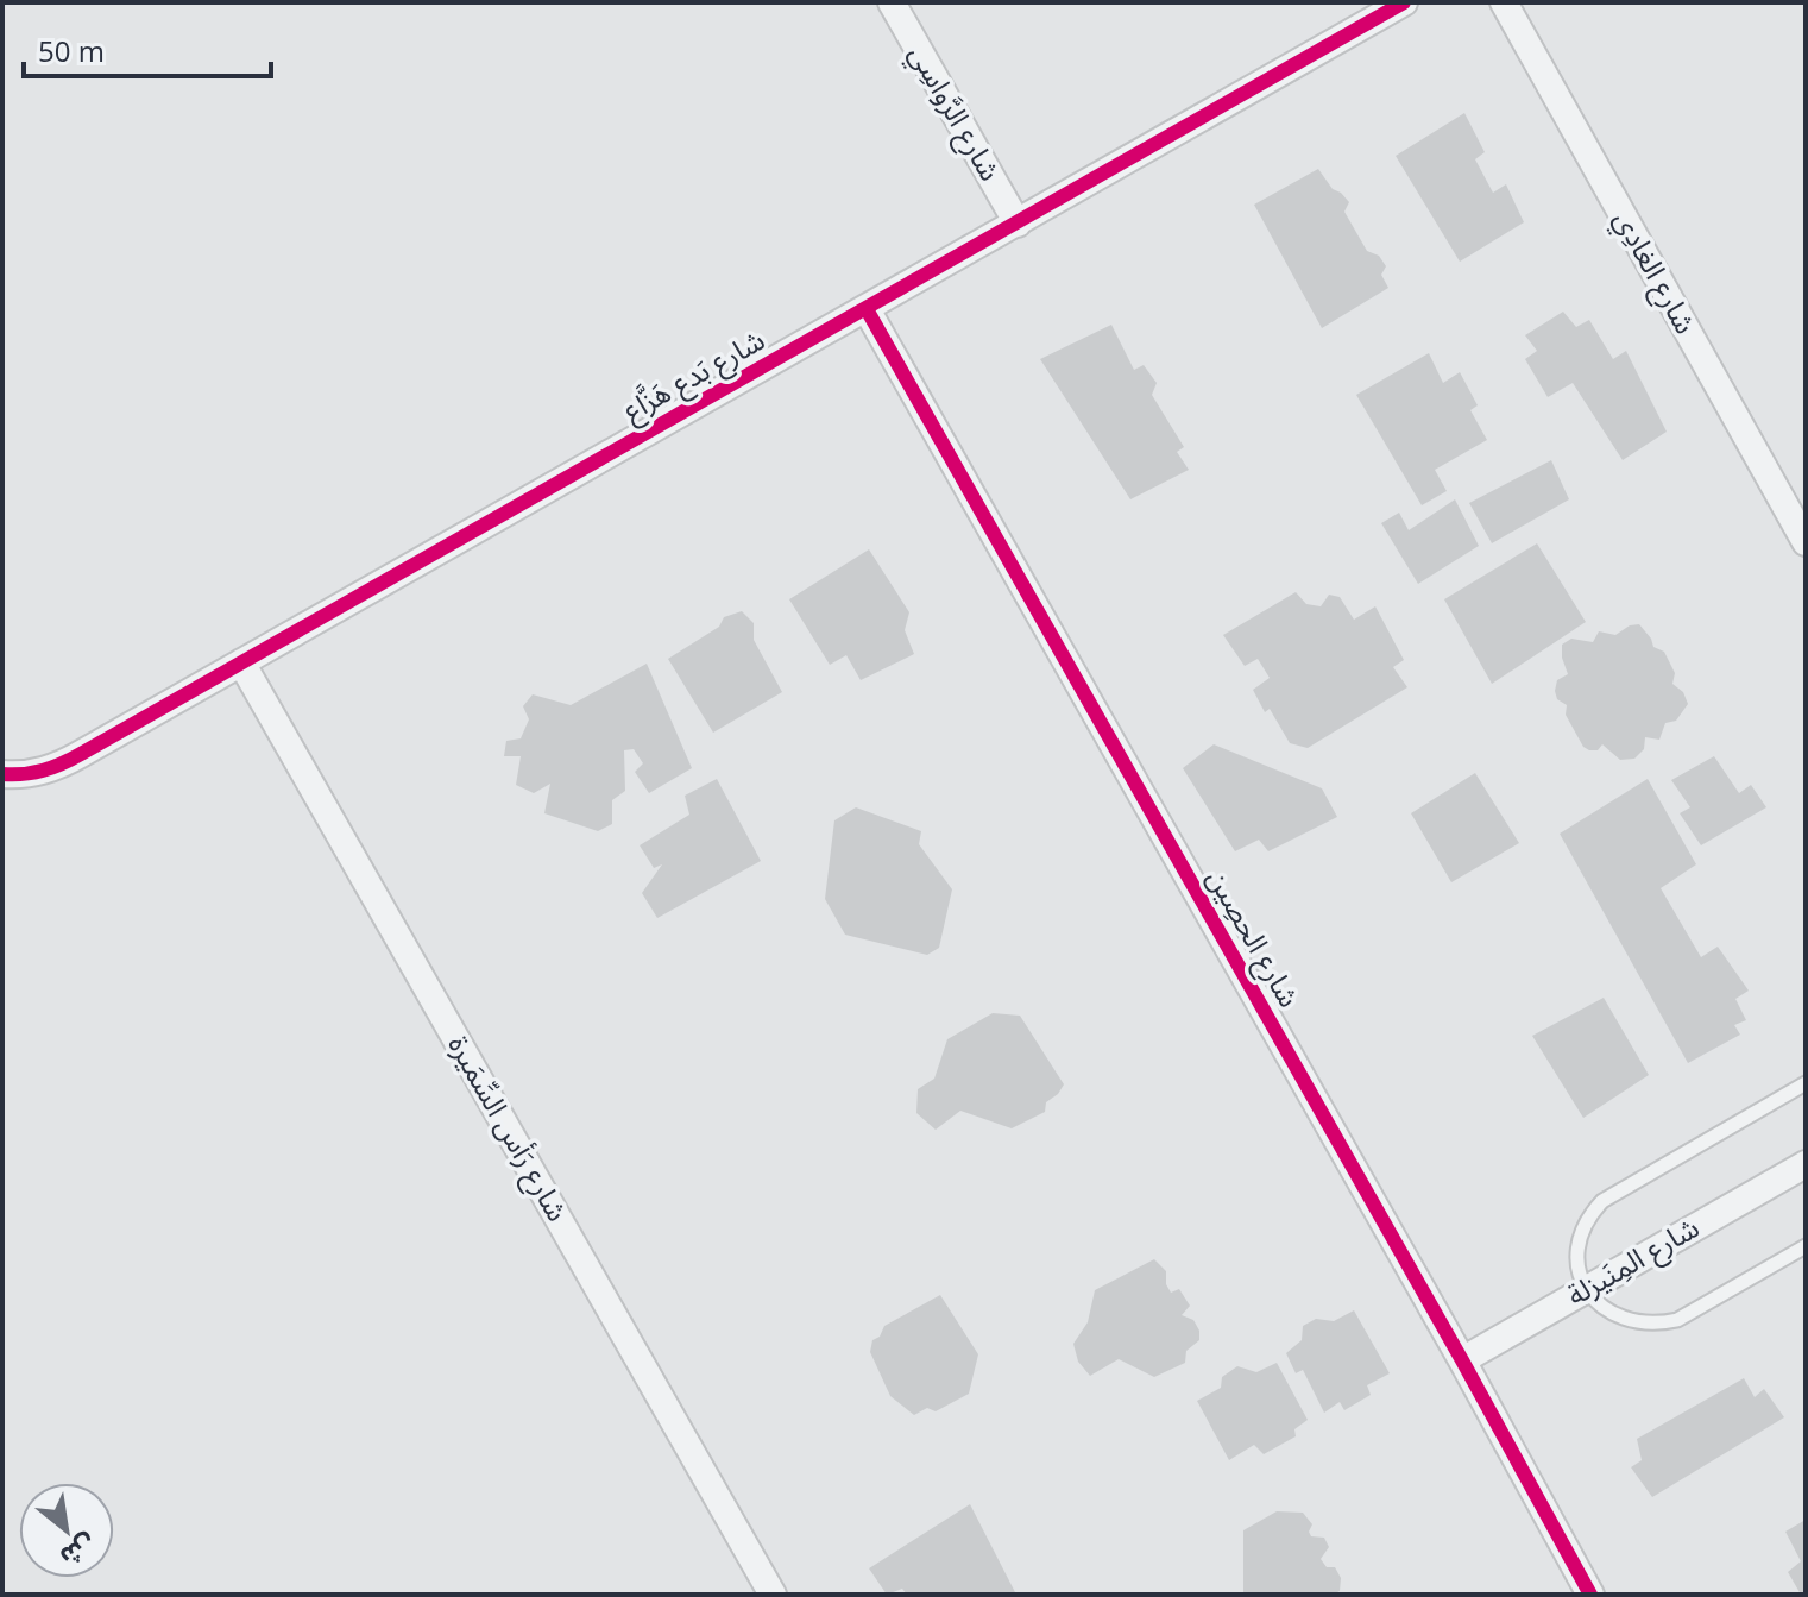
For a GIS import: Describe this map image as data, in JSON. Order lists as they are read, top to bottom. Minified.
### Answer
{"streets":{"street":["شارع الرَّواسِي","شارع الغادِي","شارع بَدع هَزَّاع","شارع الحصِين","شارع رَأس السِّمَيرة","شارع المِنَيزلة"]},"crossings":[["شارع الرَّواسِي","شارع بَدع هَزَّاع"],["شارع بَدع هَزَّاع","شارع الحصِين"],["شارع بَدع هَزَّاع","شارع رَأس السِّمَيرة"],["شارع الحصِين","شارع المِنَيزلة"]],"scale_bar":"50 m","north":"bottom right"}
